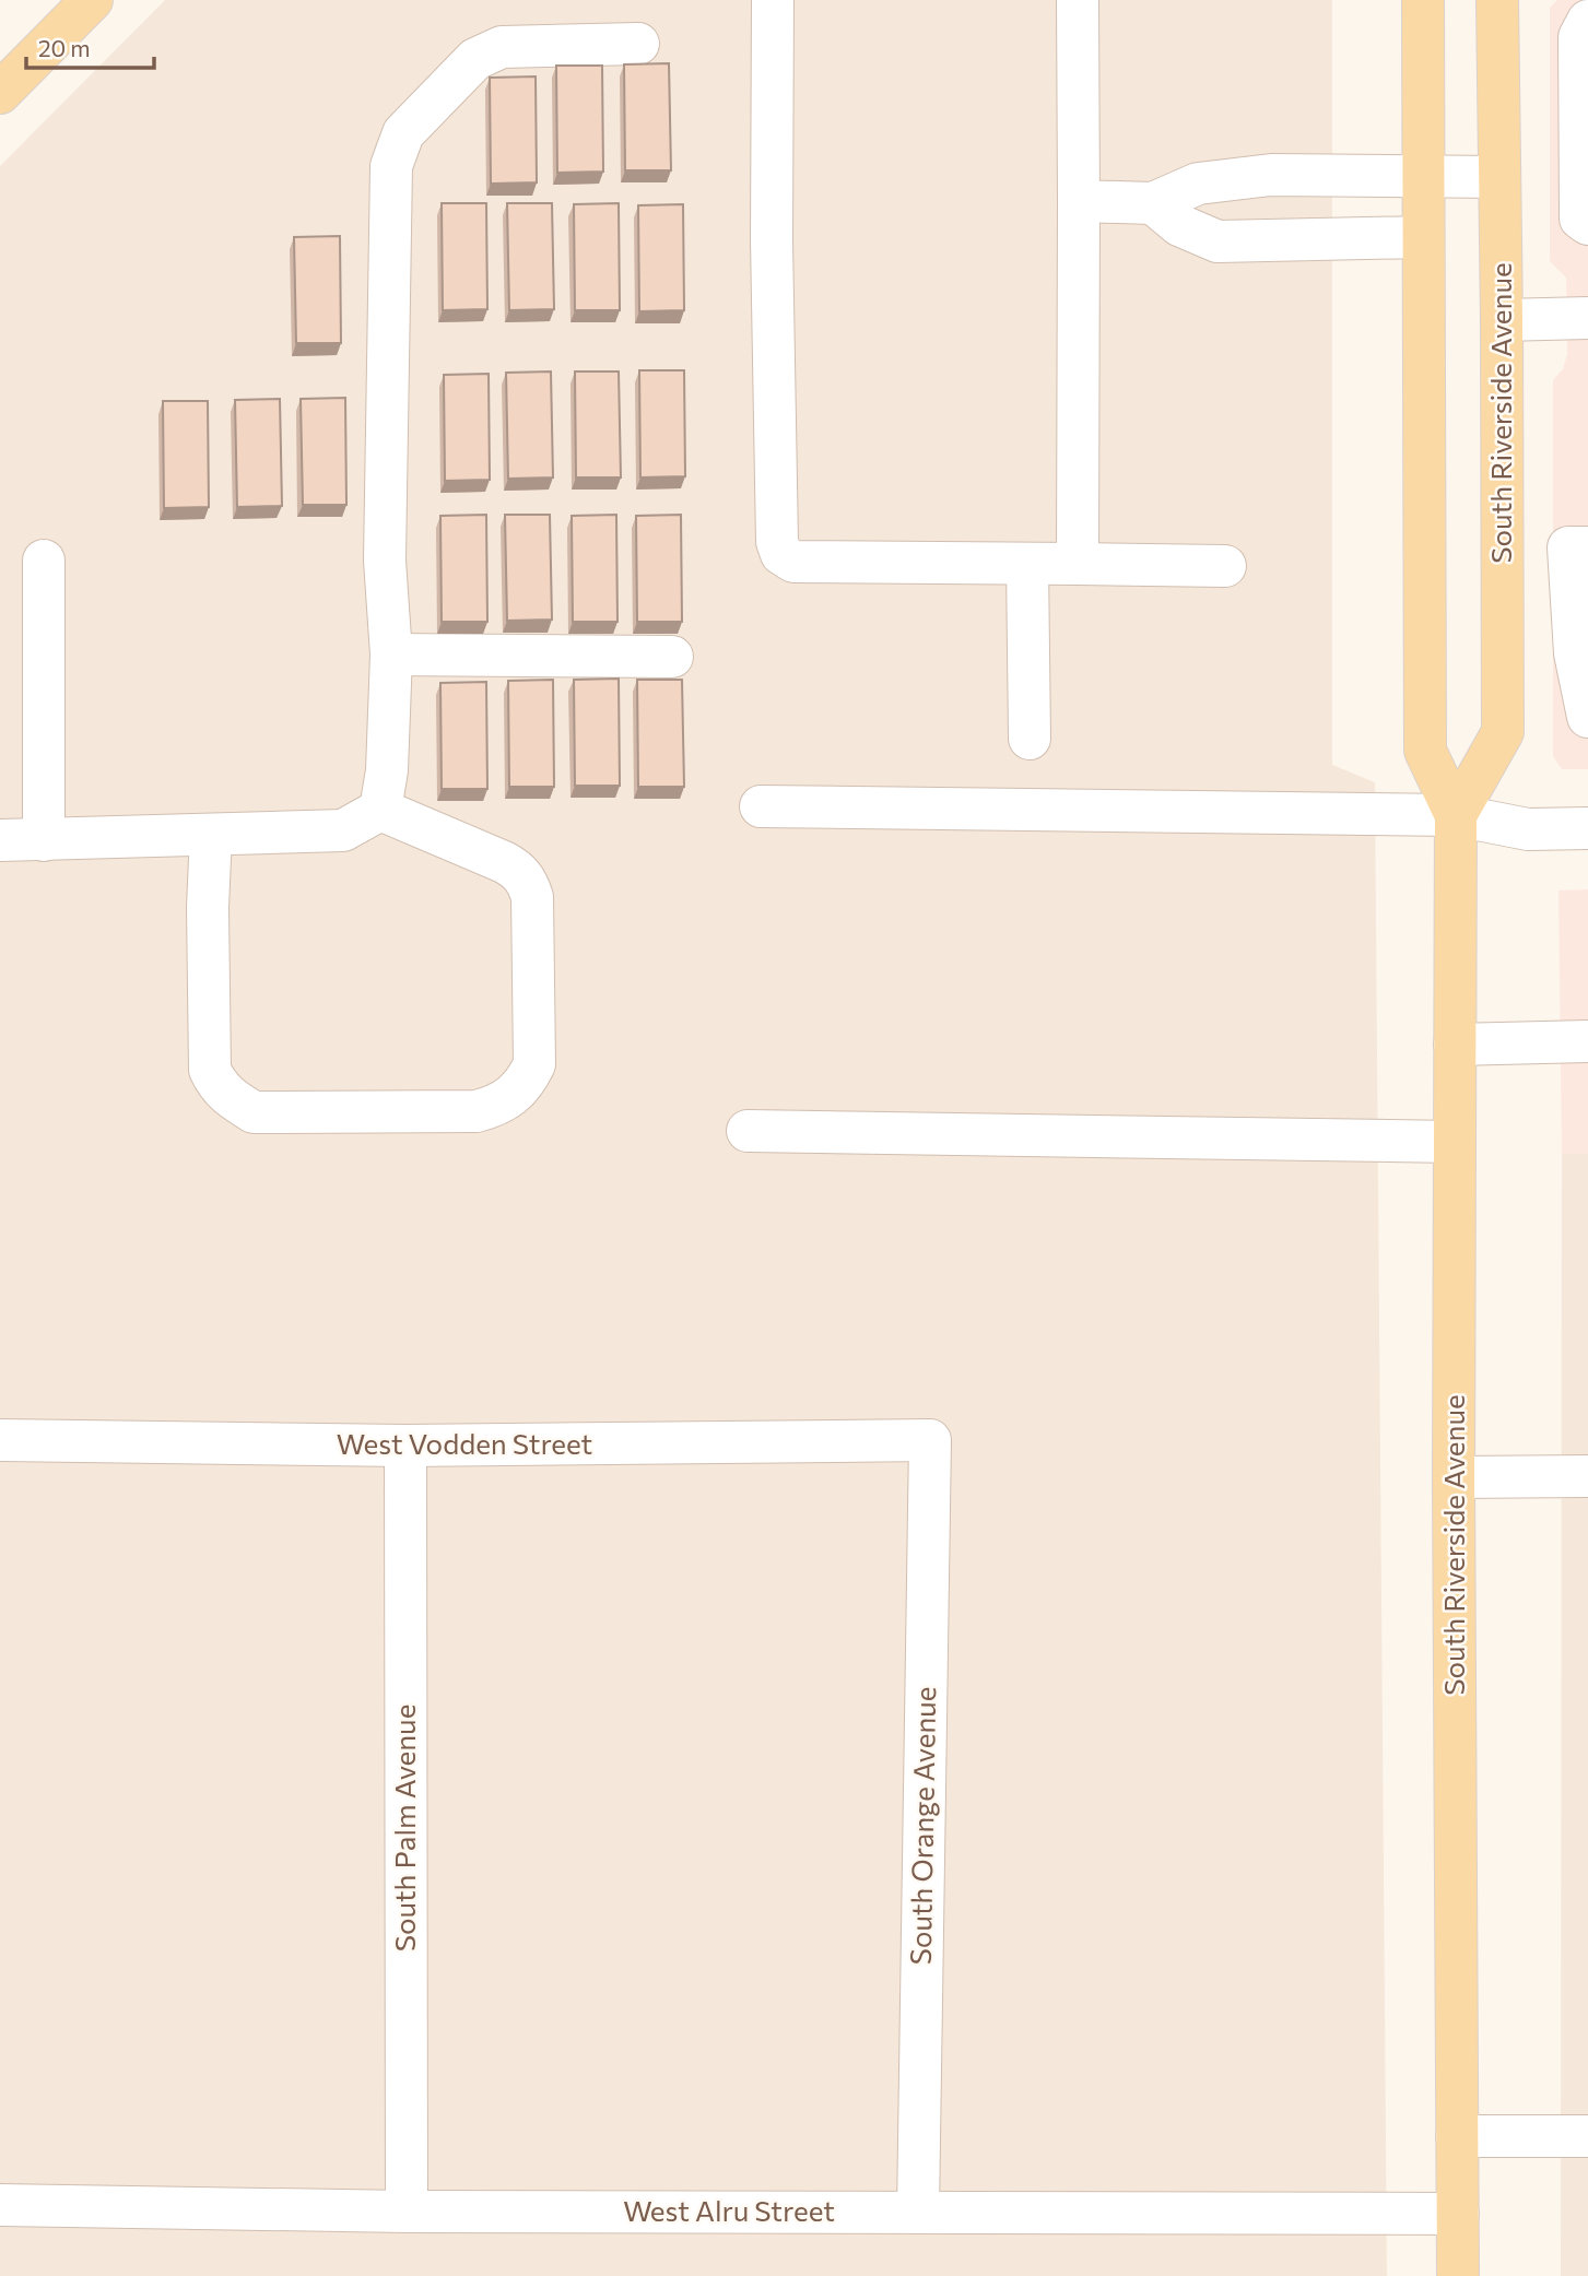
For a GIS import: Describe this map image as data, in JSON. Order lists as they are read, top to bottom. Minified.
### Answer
{"streets":{"main road":["South Riverside Avenue"],"street":["West Vodden Street","South Orange Avenue","South Palm Avenue","West Alru Street"]},"crossings":[["South Riverside Avenue","West Alru Street"],["West Vodden Street","South Orange Avenue"],["West Vodden Street","South Palm Avenue"],["South Orange Avenue","West Alru Street"],["South Palm Avenue","West Alru Street"]],"scale_bar":"20 m"}
